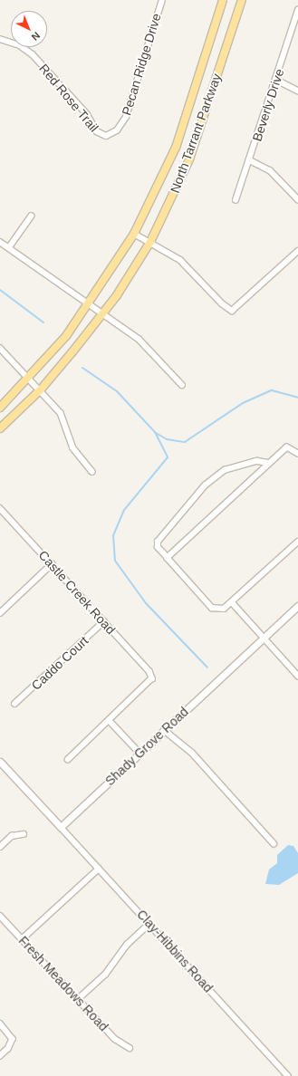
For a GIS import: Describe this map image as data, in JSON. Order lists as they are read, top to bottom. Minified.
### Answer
{"streets":{"main road":["North Tarrant Parkway"],"street":["Pecan Ridge Drive","Red Rose Trail","Beverly Drive","Castle Creek Road","Caddo Court","Shady Grove Road","Clay-Hibbins Road","Fresh Meadows Road"]},"crossings":[["Pecan Ridge Drive","Red Rose Trail"],["Castle Creek Road","Caddo Court"],["Shady Grove Road","Clay-Hibbins Road"]],"north":"bottom right"}
